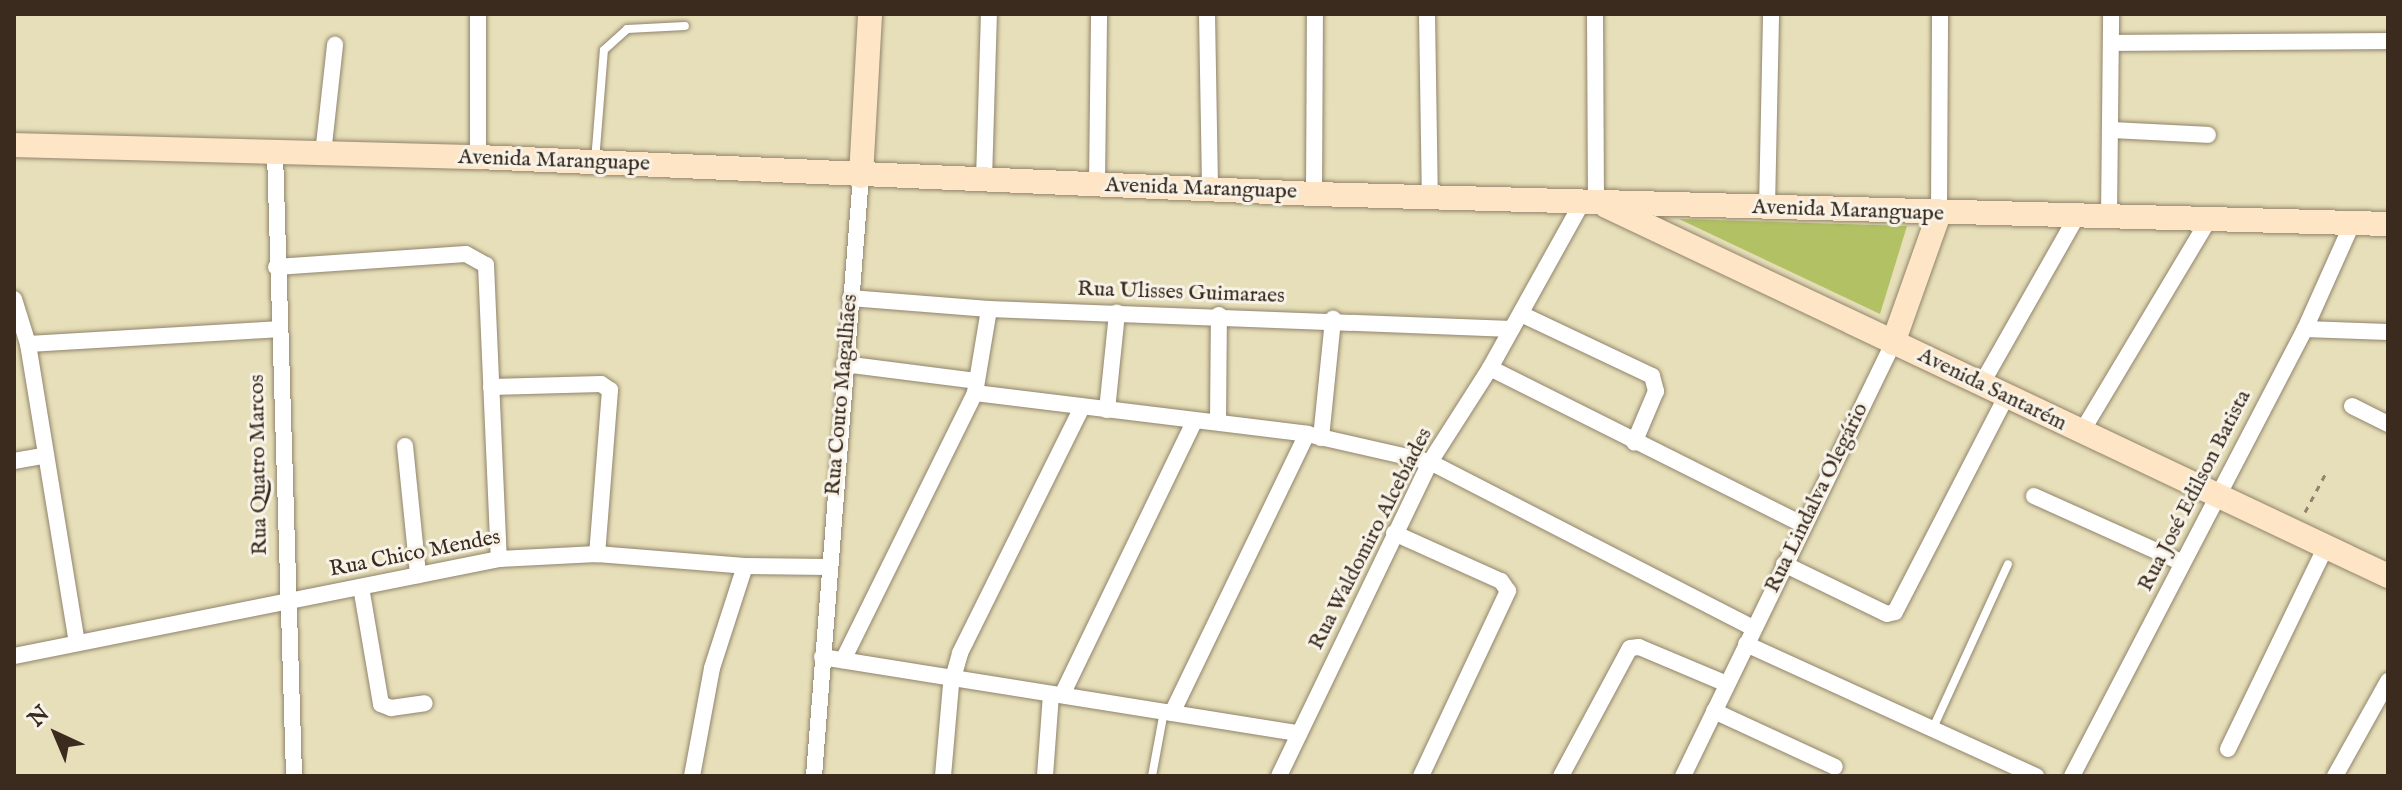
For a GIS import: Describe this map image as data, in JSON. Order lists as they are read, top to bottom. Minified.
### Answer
{"streets":{"main road":["Avenida Maranguape","Avenida Santarém","Rua Couto Magalhães","Rua Lindalva Olegário"],"street":["Rua Ulisses Guimaraes","Rua Quatro Marcos","Rua José Edilson Batista","Rua Waldomiro Alcebíades","Rua Chico Mendes"]},"crossings":[["Avenida Maranguape","Avenida Santarém"],["Avenida Maranguape","Rua Couto Magalhães"],["Avenida Maranguape","Rua Quatro Marcos"],["Avenida Maranguape","Rua José Edilson Batista"],["Avenida Maranguape","Rua Lindalva Olegário"],["Avenida Maranguape","Rua Waldomiro Alcebíades"],["Rua Ulisses Guimaraes","Rua Couto Magalhães"],["Rua Ulisses Guimaraes","Rua Waldomiro Alcebíades"],["Avenida Santarém","Rua José Edilson Batista"],["Avenida Santarém","Rua Lindalva Olegário"],["Avenida Santarém","Rua Waldomiro Alcebíades"],["Rua Couto Magalhães","Rua Chico Mendes"],["Rua Quatro Marcos","Rua Chico Mendes"]],"north":"top left"}
